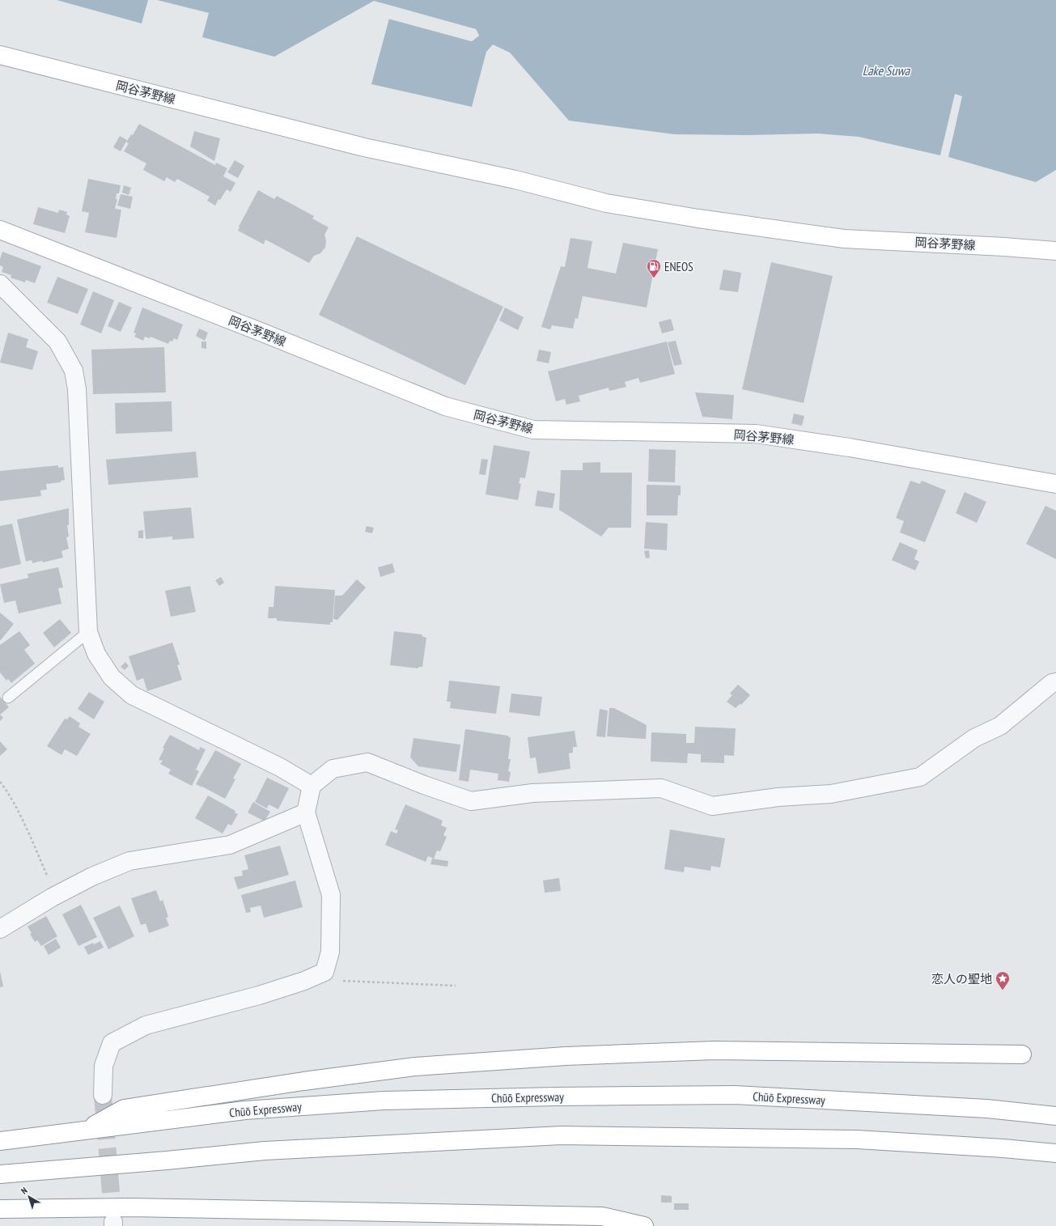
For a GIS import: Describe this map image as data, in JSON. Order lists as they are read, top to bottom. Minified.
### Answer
{"streets":{"main road":["岡谷茅野線","Chūō Expressway"]},"water":["Lake Suwa"],"places":{"fuel station":["ENEOS"],"place":["恋人の聖地"]},"north":"top left"}
